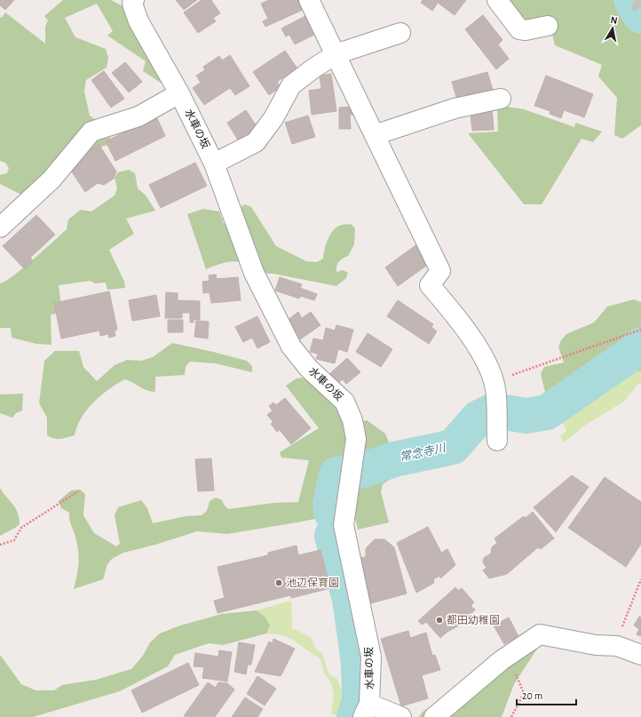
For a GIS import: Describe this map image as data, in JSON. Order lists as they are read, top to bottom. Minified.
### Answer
{"streets":{"street":["水車の坂"]},"water":["常念寺川"],"places":["池辺保育園","都田幼稚園"],"scale_bar":"20 m","north":"top"}
